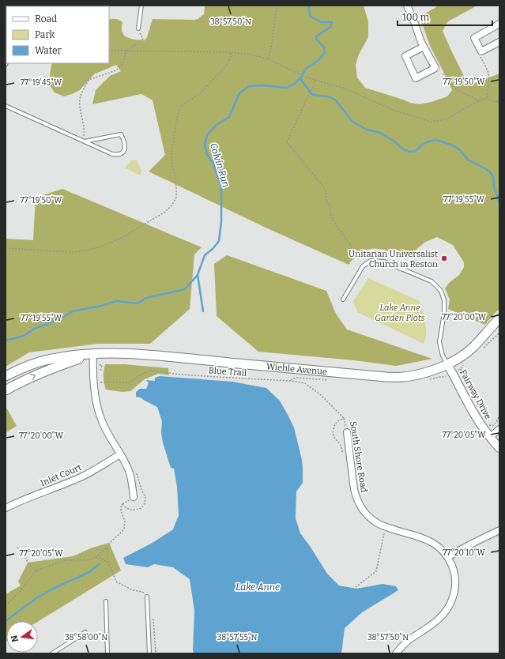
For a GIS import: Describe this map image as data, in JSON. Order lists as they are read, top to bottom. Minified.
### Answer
{"streets":{"main road":["Wiehle Avenue"],"street":["Fairway Drive","South Shore Road","Inlet Court"],"path":["Blue Trail"]},"crossings":[["Wiehle Avenue","Fairway Drive"],["Blue Trail","South Shore Road"]],"water":["Colvin Run","Lake Anne"],"parks":["Lake Anne Garden Plots"],"places":["Unitarian Universalist Church in Reston"],"legend":["Road","Park","Water"],"scale_bar":"100 m","north":"left","coordinates":["38°57'50\"N","77°19'50\"W","77°19'45\"W","77°19'55\"W","77°20'00\"W","77°20'05\"W","77°20'10\"W","38°58'00\"N","38°57'55\"N"]}
